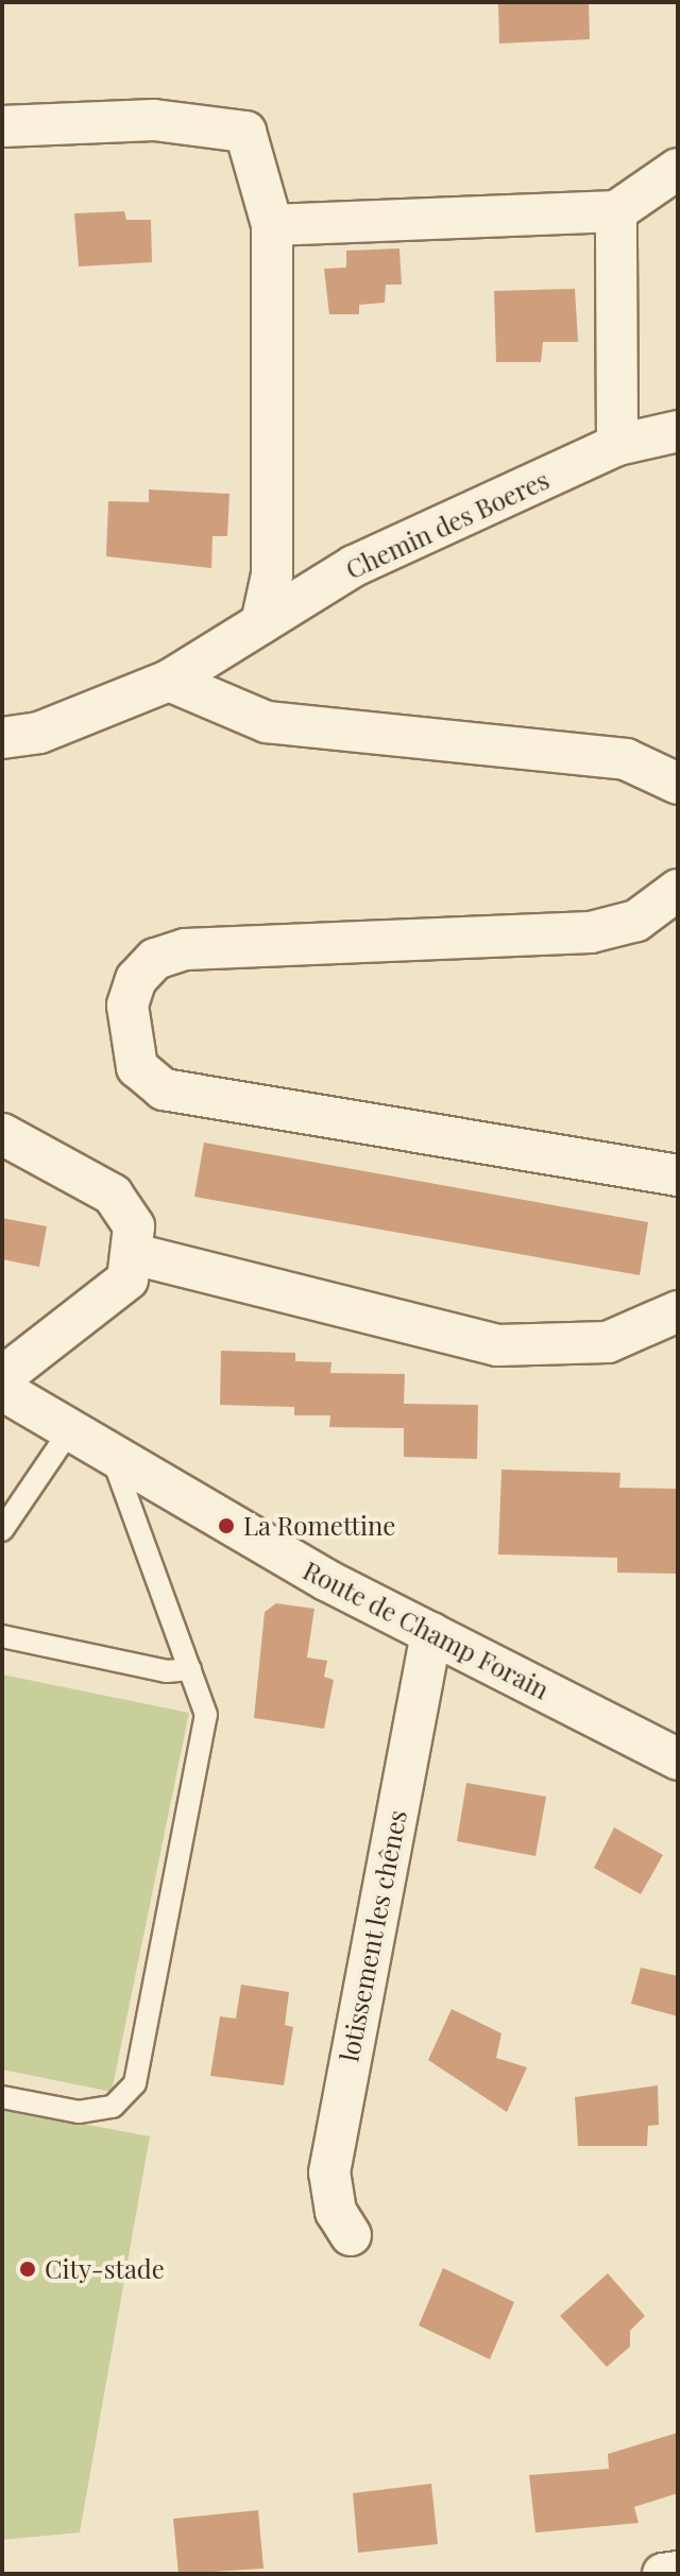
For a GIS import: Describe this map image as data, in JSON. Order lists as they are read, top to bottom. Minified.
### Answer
{"streets":{"street":["Chemin des Boeres","Route de Champ Forain","lotissement les chênes"]},"crossings":[["Route de Champ Forain","lotissement les chênes"]],"places":["La Romettine","City-stade"]}
